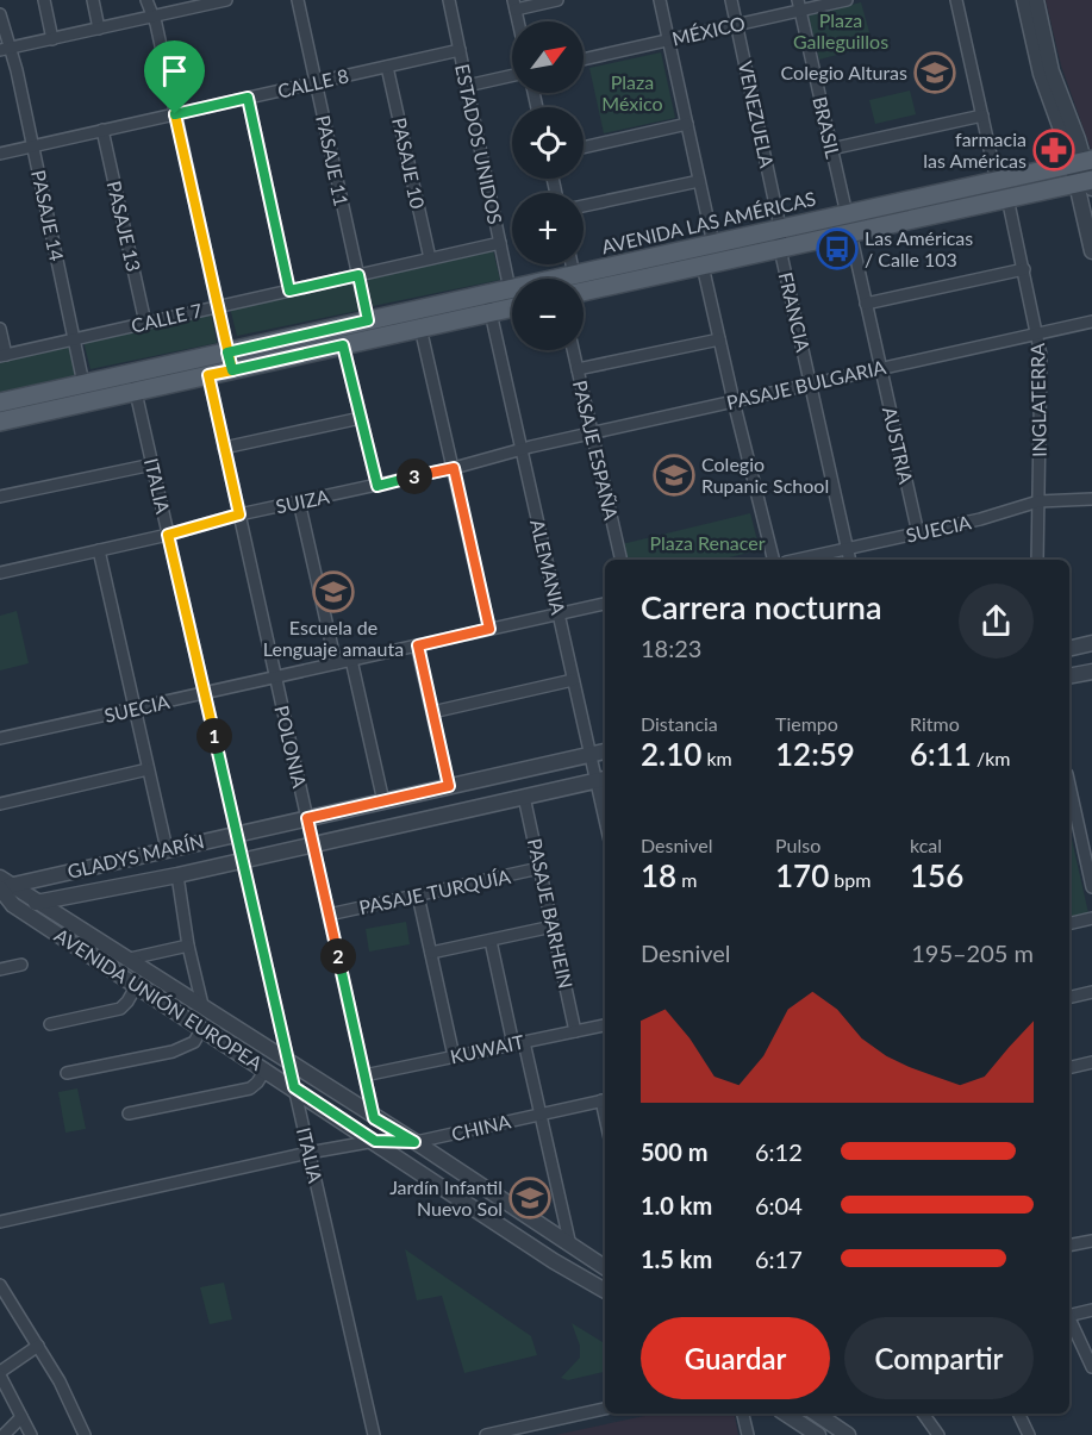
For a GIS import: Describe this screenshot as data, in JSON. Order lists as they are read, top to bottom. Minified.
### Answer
{"streets":{"main road":["AVENIDA LAS AMÉRICAS"],"street":["MÉXICO","CALLE 8","VENEZUELA","BRASIL","ESTADOS UNIDOS","PASAJE 11","PASAJE 10","PASAJE 14","PASAJE 13","FRANCIA","CALLE 7","PASAJE BULGARIA","INGLATERRA","AUSTRIA","PASAJE ESPAÑA","ITALIA","SUIZA","SUECIA","ALEMANIA","POLONIA","GLADYS MARÍN","PASAJE TURQUÍA","PASAJE BARHEIN","AVENIDA UNIÓN EUROPEA","KUWAIT","CHINA"]},"crossings":[["MÉXICO","VENEZUELA"],["MÉXICO","BRASIL"],["CALLE 8","ESTADOS UNIDOS"],["CALLE 8","PASAJE 11"],["CALLE 8","PASAJE 10"],["CALLE 8","PASAJE 14"],["CALLE 8","PASAJE 13"],["VENEZUELA","AVENIDA LAS AMÉRICAS"],["VENEZUELA","FRANCIA"],["BRASIL","AVENIDA LAS AMÉRICAS"],["BRASIL","AUSTRIA"],["ESTADOS UNIDOS","AVENIDA LAS AMÉRICAS"],["ESTADOS UNIDOS","CALLE 7"],["PASAJE 11","AVENIDA LAS AMÉRICAS"],["PASAJE 11","CALLE 7"],["PASAJE 10","CALLE 7"],["PASAJE 14","AVENIDA LAS AMÉRICAS"],["PASAJE 14","CALLE 7"],["AVENIDA LAS AMÉRICAS","FRANCIA"],["AVENIDA LAS AMÉRICAS","INGLATERRA"],["AVENIDA LAS AMÉRICAS","AUSTRIA"],["AVENIDA LAS AMÉRICAS","ITALIA"],["AVENIDA LAS AMÉRICAS","ALEMANIA"],["AVENIDA LAS AMÉRICAS","POLONIA"],["PASAJE 13","CALLE 7"],["FRANCIA","PASAJE BULGARIA"],["FRANCIA","SUECIA"],["PASAJE BULGARIA","INGLATERRA"],["PASAJE BULGARIA","AUSTRIA"],["PASAJE BULGARIA","PASAJE ESPAÑA"],["PASAJE BULGARIA","SUIZA"],["PASAJE BULGARIA","ALEMANIA"],["INGLATERRA","SUECIA"],["AUSTRIA","SUECIA"],["ITALIA","SUIZA"],["ITALIA","SUECIA"],["ITALIA","GLADYS MARÍN"],["ITALIA","AVENIDA UNIÓN EUROPEA"],["ITALIA","CHINA"],["SUIZA","ALEMANIA"],["SUIZA","POLONIA"],["SUECIA","ALEMANIA"],["SUECIA","POLONIA"],["ALEMANIA","GLADYS MARÍN"],["POLONIA","GLADYS MARÍN"],["POLONIA","PASAJE TURQUÍA"],["POLONIA","AVENIDA UNIÓN EUROPEA"],["POLONIA","KUWAIT"],["GLADYS MARÍN","PASAJE BARHEIN"],["GLADYS MARÍN","AVENIDA UNIÓN EUROPEA"],["PASAJE TURQUÍA","PASAJE BARHEIN"],["PASAJE BARHEIN","KUWAIT"],["AVENIDA UNIÓN EUROPEA","CHINA"]],"parks":["Plaza Galleguillos","Plaza México","Plaza Renacer"],"places":{"school or university":["Colegio Alturas","Colegio Rupanic School","Escuela de Lenguaje amauta","Jardín Infantil Nuevo Sol"],"pharmacy":["farmacia las Américas"],"bus stop":["Las Américas / Calle 103"]},"north":"top right","page":{"map_buttons":["+","−"],"pins":["3","1","2"],"heading":["Carrera nocturna","18:23"],"stats":[["Distancia","2.10 km"],["Tiempo","12:59"],["Ritmo","6:11 /km"],["Desnivel","18 m"],["Pulso","170 bpm"],["kcal","156"]],"chart":["Desnivel","195–205 m"],"list":[{"name":"500 m","note":"6:12"},{"name":"1.0 km","note":"6:04"},{"name":"1.5 km","note":"6:17"}],"buttons":["Guardar","Compartir"]}}
